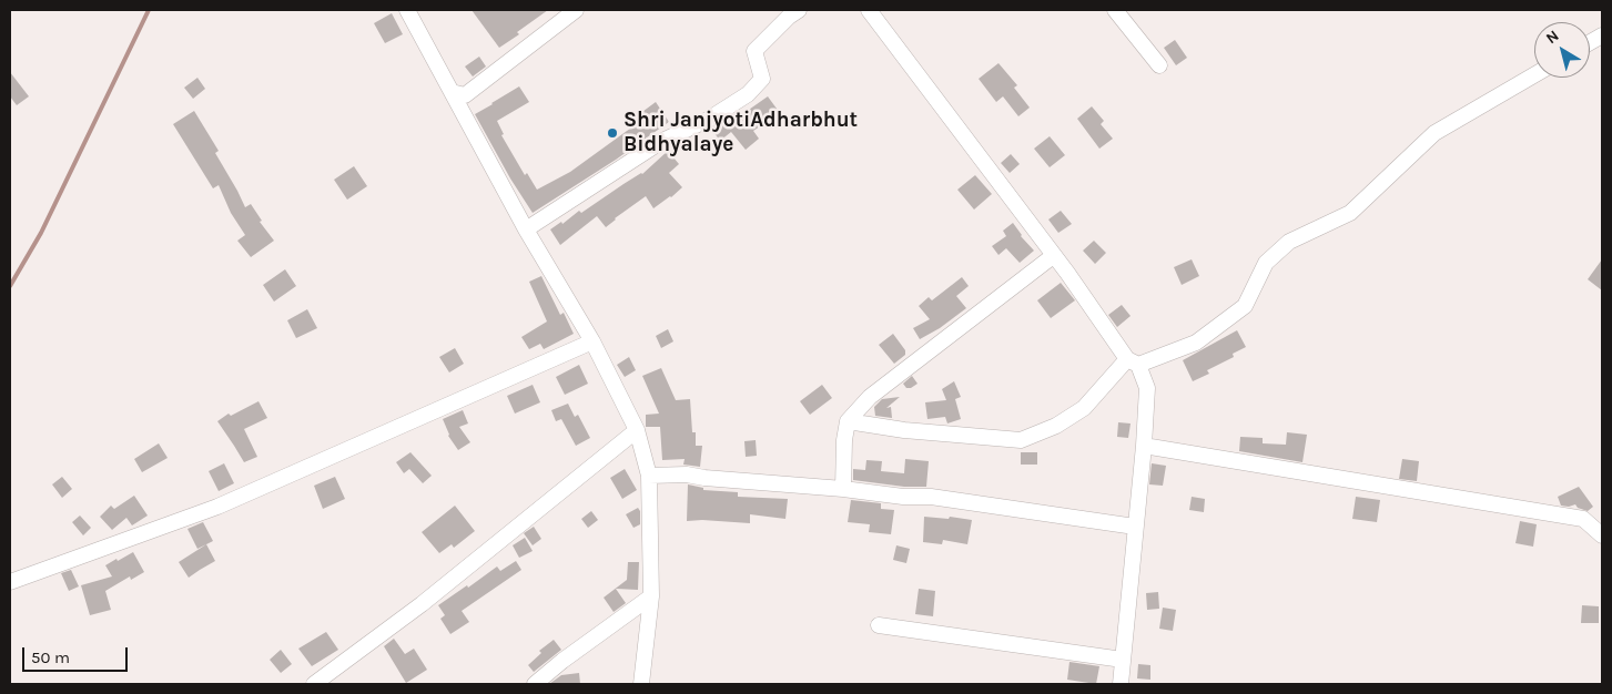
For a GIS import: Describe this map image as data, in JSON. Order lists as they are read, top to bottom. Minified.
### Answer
{"places":["Shri JanjyotiAdharbhut Bidhyalaye"],"scale_bar":"50 m","north":"top left"}
